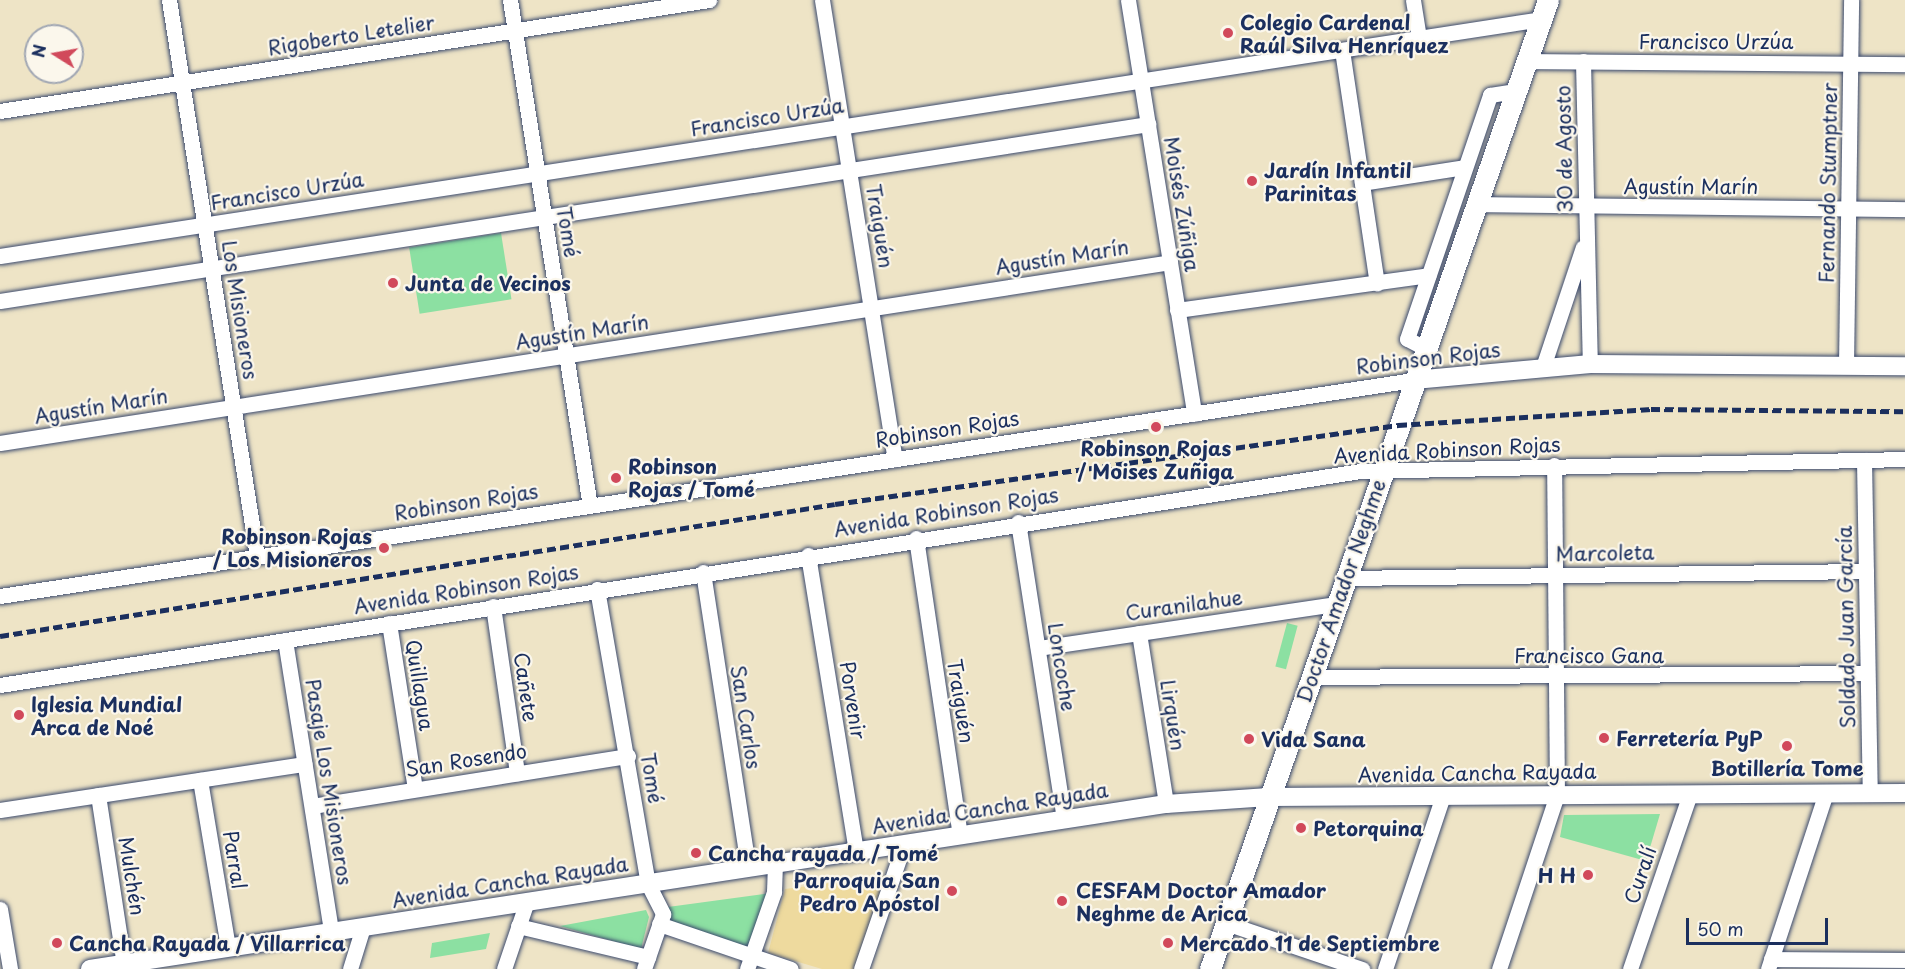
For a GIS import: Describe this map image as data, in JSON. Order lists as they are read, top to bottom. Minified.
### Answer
{"streets":{"main road":["Doctor Amador Neghme"],"street":["Rigoberto Letelier","Francisco Urzúa","30 de Agosto","Fernando Stumptner","Agustín Marín","Moisés Zúñiga","Traiguén","Tomé","Los Misioneros","Robinson Rojas","Avenida Robinson Rojas","Marcoleta","Curanilahue","Soldado Juan García","Francisco Gana","Loncoche","Quillagua","Cañete","Porvenir","Lirquén","San Carlos","San Rosendo","Avenida Cancha Rayada","Pasaje Los Misioneros","Parral","Curalí","Mulchén"]},"crossings":[["Rigoberto Letelier","Tomé"],["Rigoberto Letelier","Los Misioneros"],["Francisco Urzúa","30 de Agosto"],["Francisco Urzúa","Fernando Stumptner"],["Francisco Urzúa","Moisés Zúñiga"],["Francisco Urzúa","Traiguén"],["Francisco Urzúa","Tomé"],["Francisco Urzúa","Los Misioneros"],["Francisco Urzúa","Doctor Amador Neghme"],["30 de Agosto","Agustín Marín"],["30 de Agosto","Robinson Rojas"],["Fernando Stumptner","Agustín Marín"],["Fernando Stumptner","Robinson Rojas"],["Agustín Marín","Moisés Zúñiga"],["Agustín Marín","Traiguén"],["Agustín Marín","Tomé"],["Agustín Marín","Los Misioneros"],["Agustín Marín","Doctor Amador Neghme"],["Moisés Zúñiga","Robinson Rojas"],["Traiguén","Robinson Rojas"],["Traiguén","Avenida Robinson Rojas"],["Traiguén","Avenida Cancha Rayada"],["Tomé","Robinson Rojas"],["Tomé","Avenida Robinson Rojas"],["Tomé","San Rosendo"],["Tomé","Avenida Cancha Rayada"],["Los Misioneros","Robinson Rojas"],["Robinson Rojas","Doctor Amador Neghme"],["Avenida Robinson Rojas","Doctor Amador Neghme"],["Avenida Robinson Rojas","Soldado Juan García"],["Avenida Robinson Rojas","Loncoche"],["Avenida Robinson Rojas","Quillagua"],["Avenida Robinson Rojas","Cañete"],["Avenida Robinson Rojas","Porvenir"],["Avenida Robinson Rojas","San Carlos"],["Avenida Robinson Rojas","Pasaje Los Misioneros"],["Marcoleta","Doctor Amador Neghme"],["Marcoleta","Soldado Juan García"],["Doctor Amador Neghme","Curanilahue"],["Doctor Amador Neghme","Francisco Gana"],["Doctor Amador Neghme","Avenida Cancha Rayada"],["Curanilahue","Loncoche"],["Curanilahue","Lirquén"],["Soldado Juan García","Francisco Gana"],["Soldado Juan García","Avenida Cancha Rayada"],["Loncoche","Avenida Cancha Rayada"],["Quillagua","San Rosendo"],["Cañete","San Rosendo"],["Porvenir","Avenida Cancha Rayada"],["Lirquén","Avenida Cancha Rayada"],["San Carlos","Avenida Cancha Rayada"],["San Rosendo","Pasaje Los Misioneros"],["Avenida Cancha Rayada","Pasaje Los Misioneros"],["Avenida Cancha Rayada","Parral"],["Avenida Cancha Rayada","Curalí"],["Avenida Cancha Rayada","Mulchén"]],"places":["Colegio Cardenal Raúl Silva Henríquez","Jardín Infantil Parinitas","Junta de Vecinos","Robinson Rojas / Moises Zuñiga","Robinson Rojas / Tomé","Robinson Rojas / Los Misioneros","Iglesia Mundial Arca de Noé","Ferretería PyP","Vida Sana","Botillería Tome","Petorquina","Cancha rayada / Tomé","H H","Parroquia San Pedro Apóstol","CESFAM Doctor Amador Neghme de Arica","Cancha Rayada / Villarrica","Mercado 11 de Septiembre"],"scale_bar":"50 m","north":"left"}
